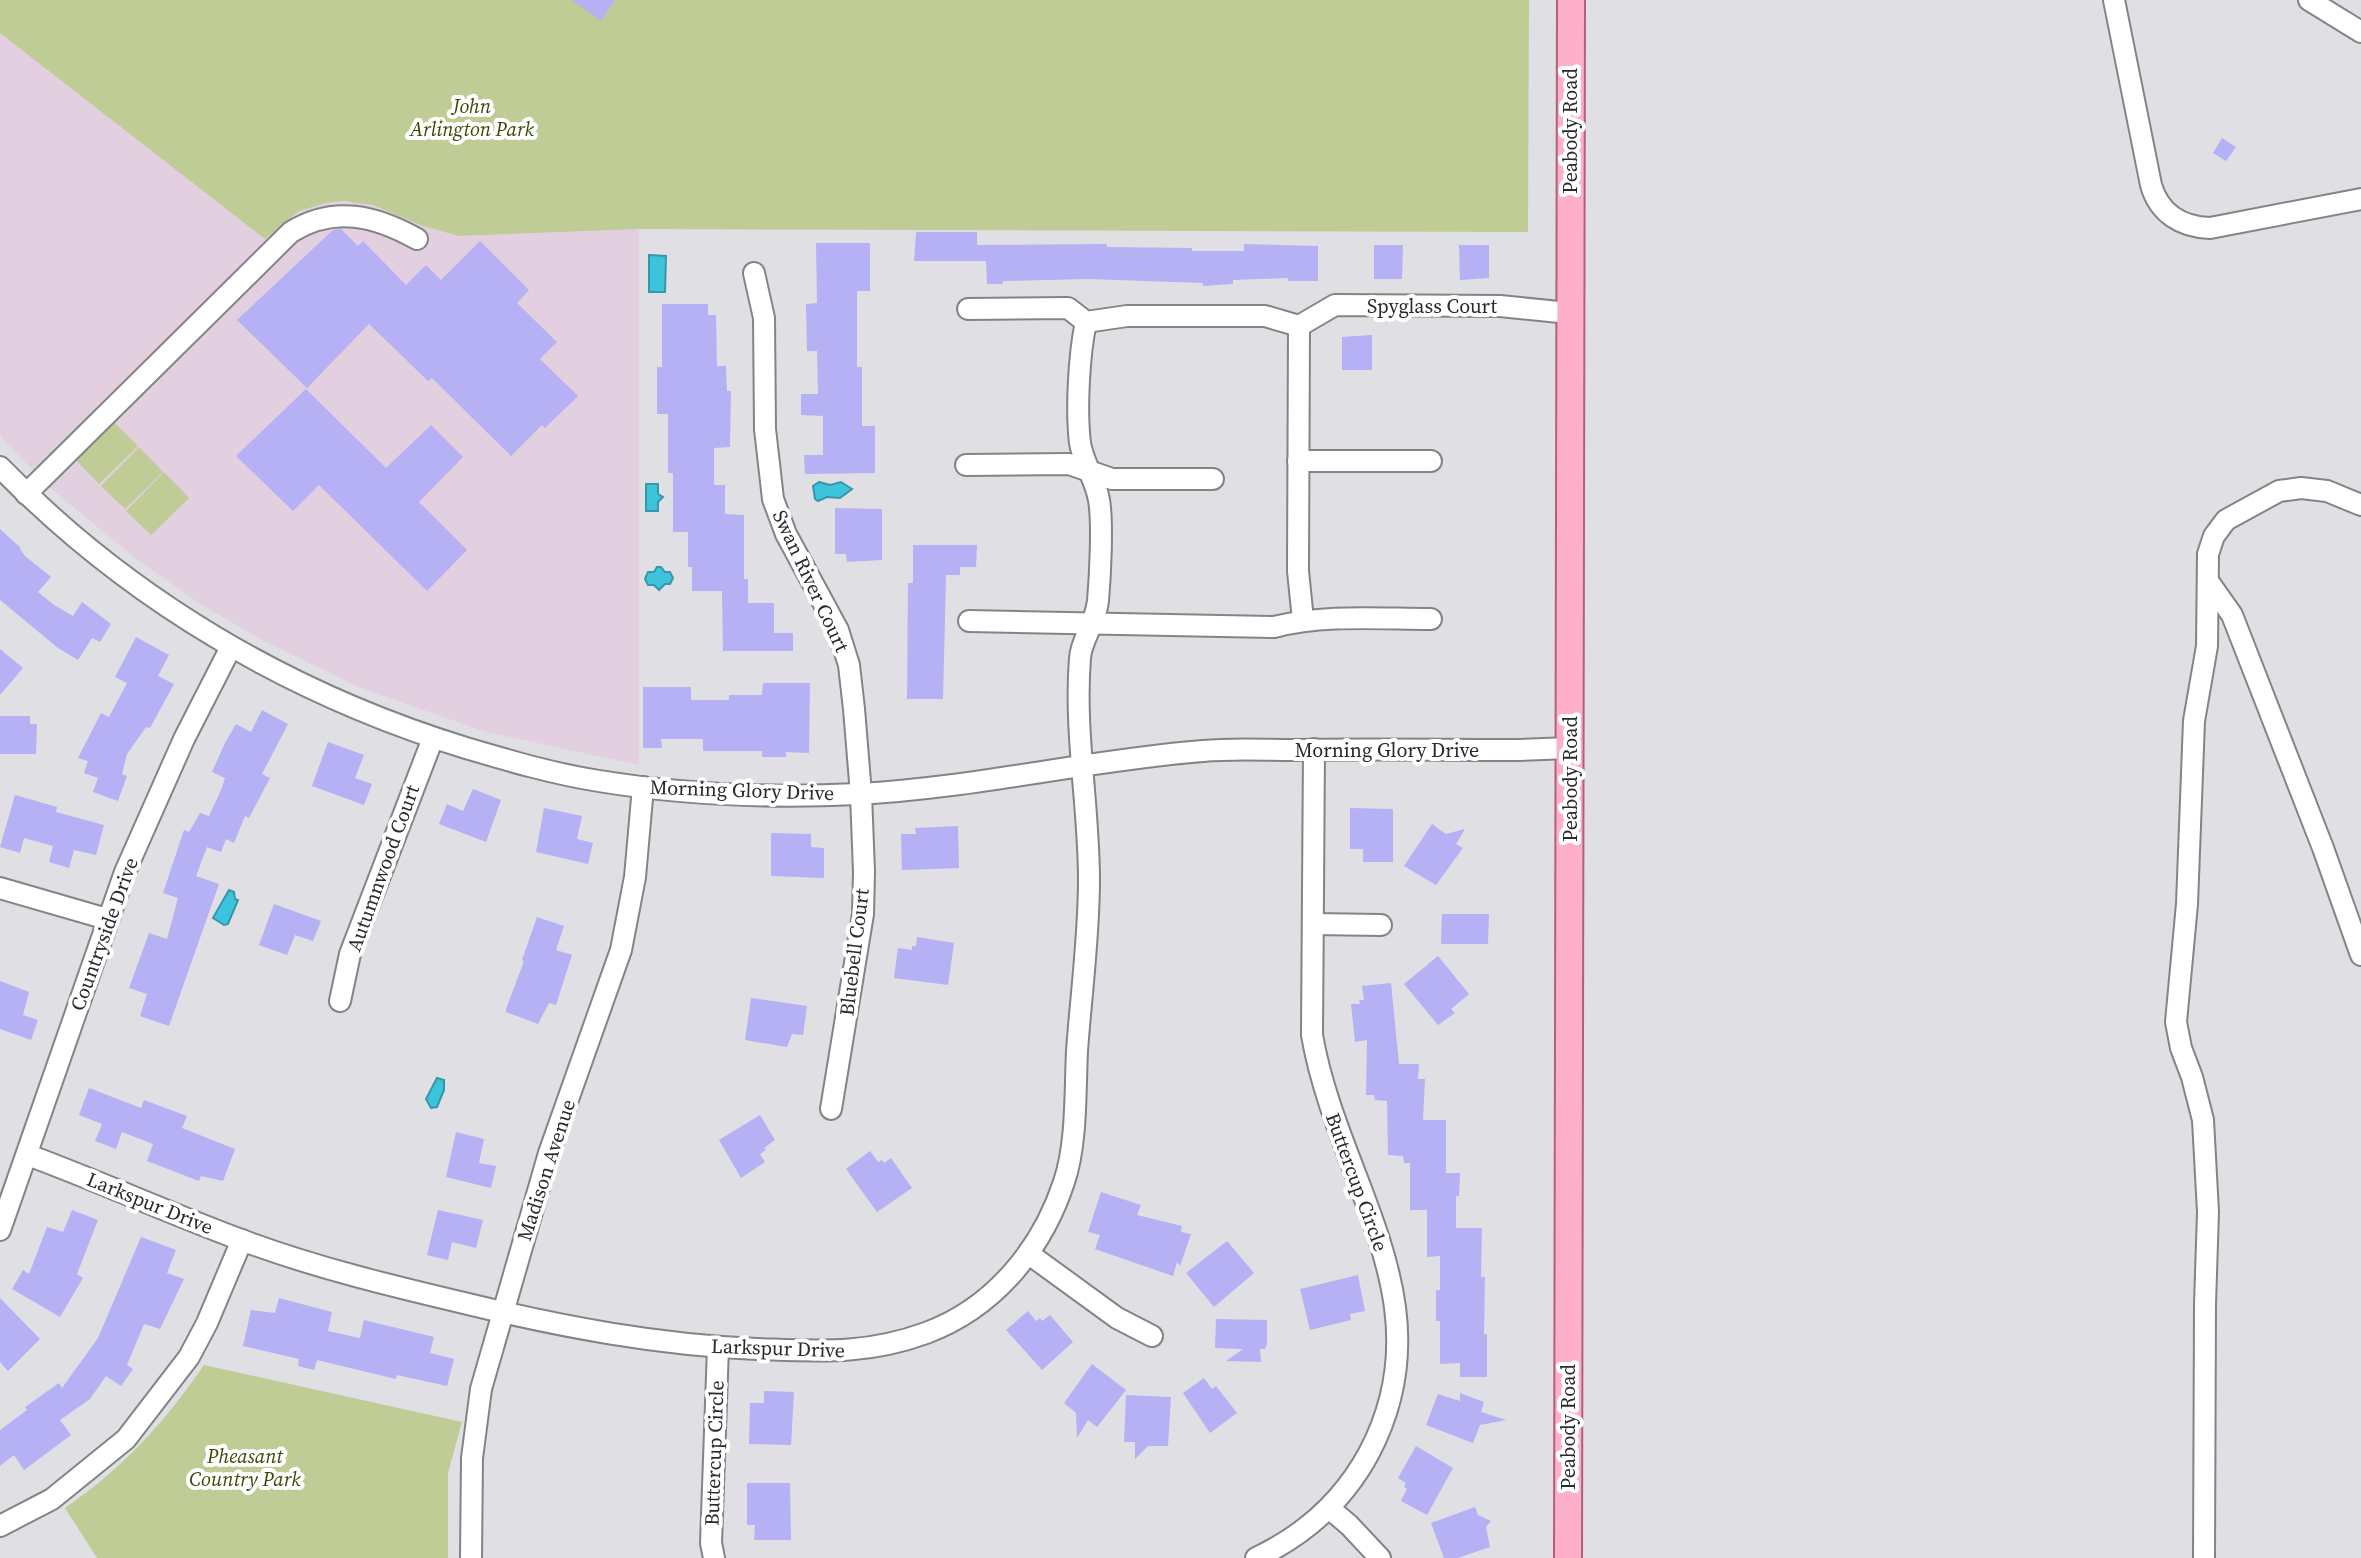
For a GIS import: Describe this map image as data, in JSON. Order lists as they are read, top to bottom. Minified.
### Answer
{"streets":{"main road":["Peabody Road"],"street":["Spyglass Court","Swan River Court","Morning Glory Drive","Autumnwood Court","Countryside Drive","Bluebell Court","Madison Avenue","Buttercup Circle","Larkspur Drive"]},"crossings":[["Peabody Road","Spyglass Court"],["Peabody Road","Morning Glory Drive"],["Swan River Court","Morning Glory Drive"],["Swan River Court","Bluebell Court"],["Morning Glory Drive","Autumnwood Court"],["Morning Glory Drive","Countryside Drive"],["Morning Glory Drive","Bluebell Court"],["Morning Glory Drive","Madison Avenue"],["Morning Glory Drive","Buttercup Circle"],["Morning Glory Drive","Larkspur Drive"],["Countryside Drive","Larkspur Drive"],["Madison Avenue","Larkspur Drive"],["Buttercup Circle","Larkspur Drive"]],"parks":["John Arlington Park","Pheasant Country Park"]}
